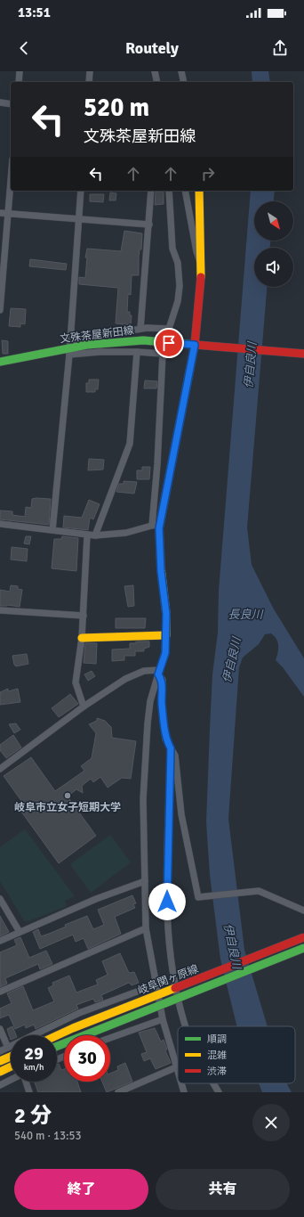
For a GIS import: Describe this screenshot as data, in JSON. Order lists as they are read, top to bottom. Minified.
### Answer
{"streets":{"main road":["文殊茶屋新田線","岐阜関ヶ原線"]},"water":["伊自良川","長良川"],"places":["岐阜市立女子短期大学"],"legend":["順調","混雑","渋滞"],"north":"bottom right","page":{"status":"13:51","header":"Routely","turn":["520 m","文殊茶屋新田線"],"speed":"29 km/h","limit":"30","heading":["2 分","540 m · 13:53"],"buttons":["終了","共有"]}}
